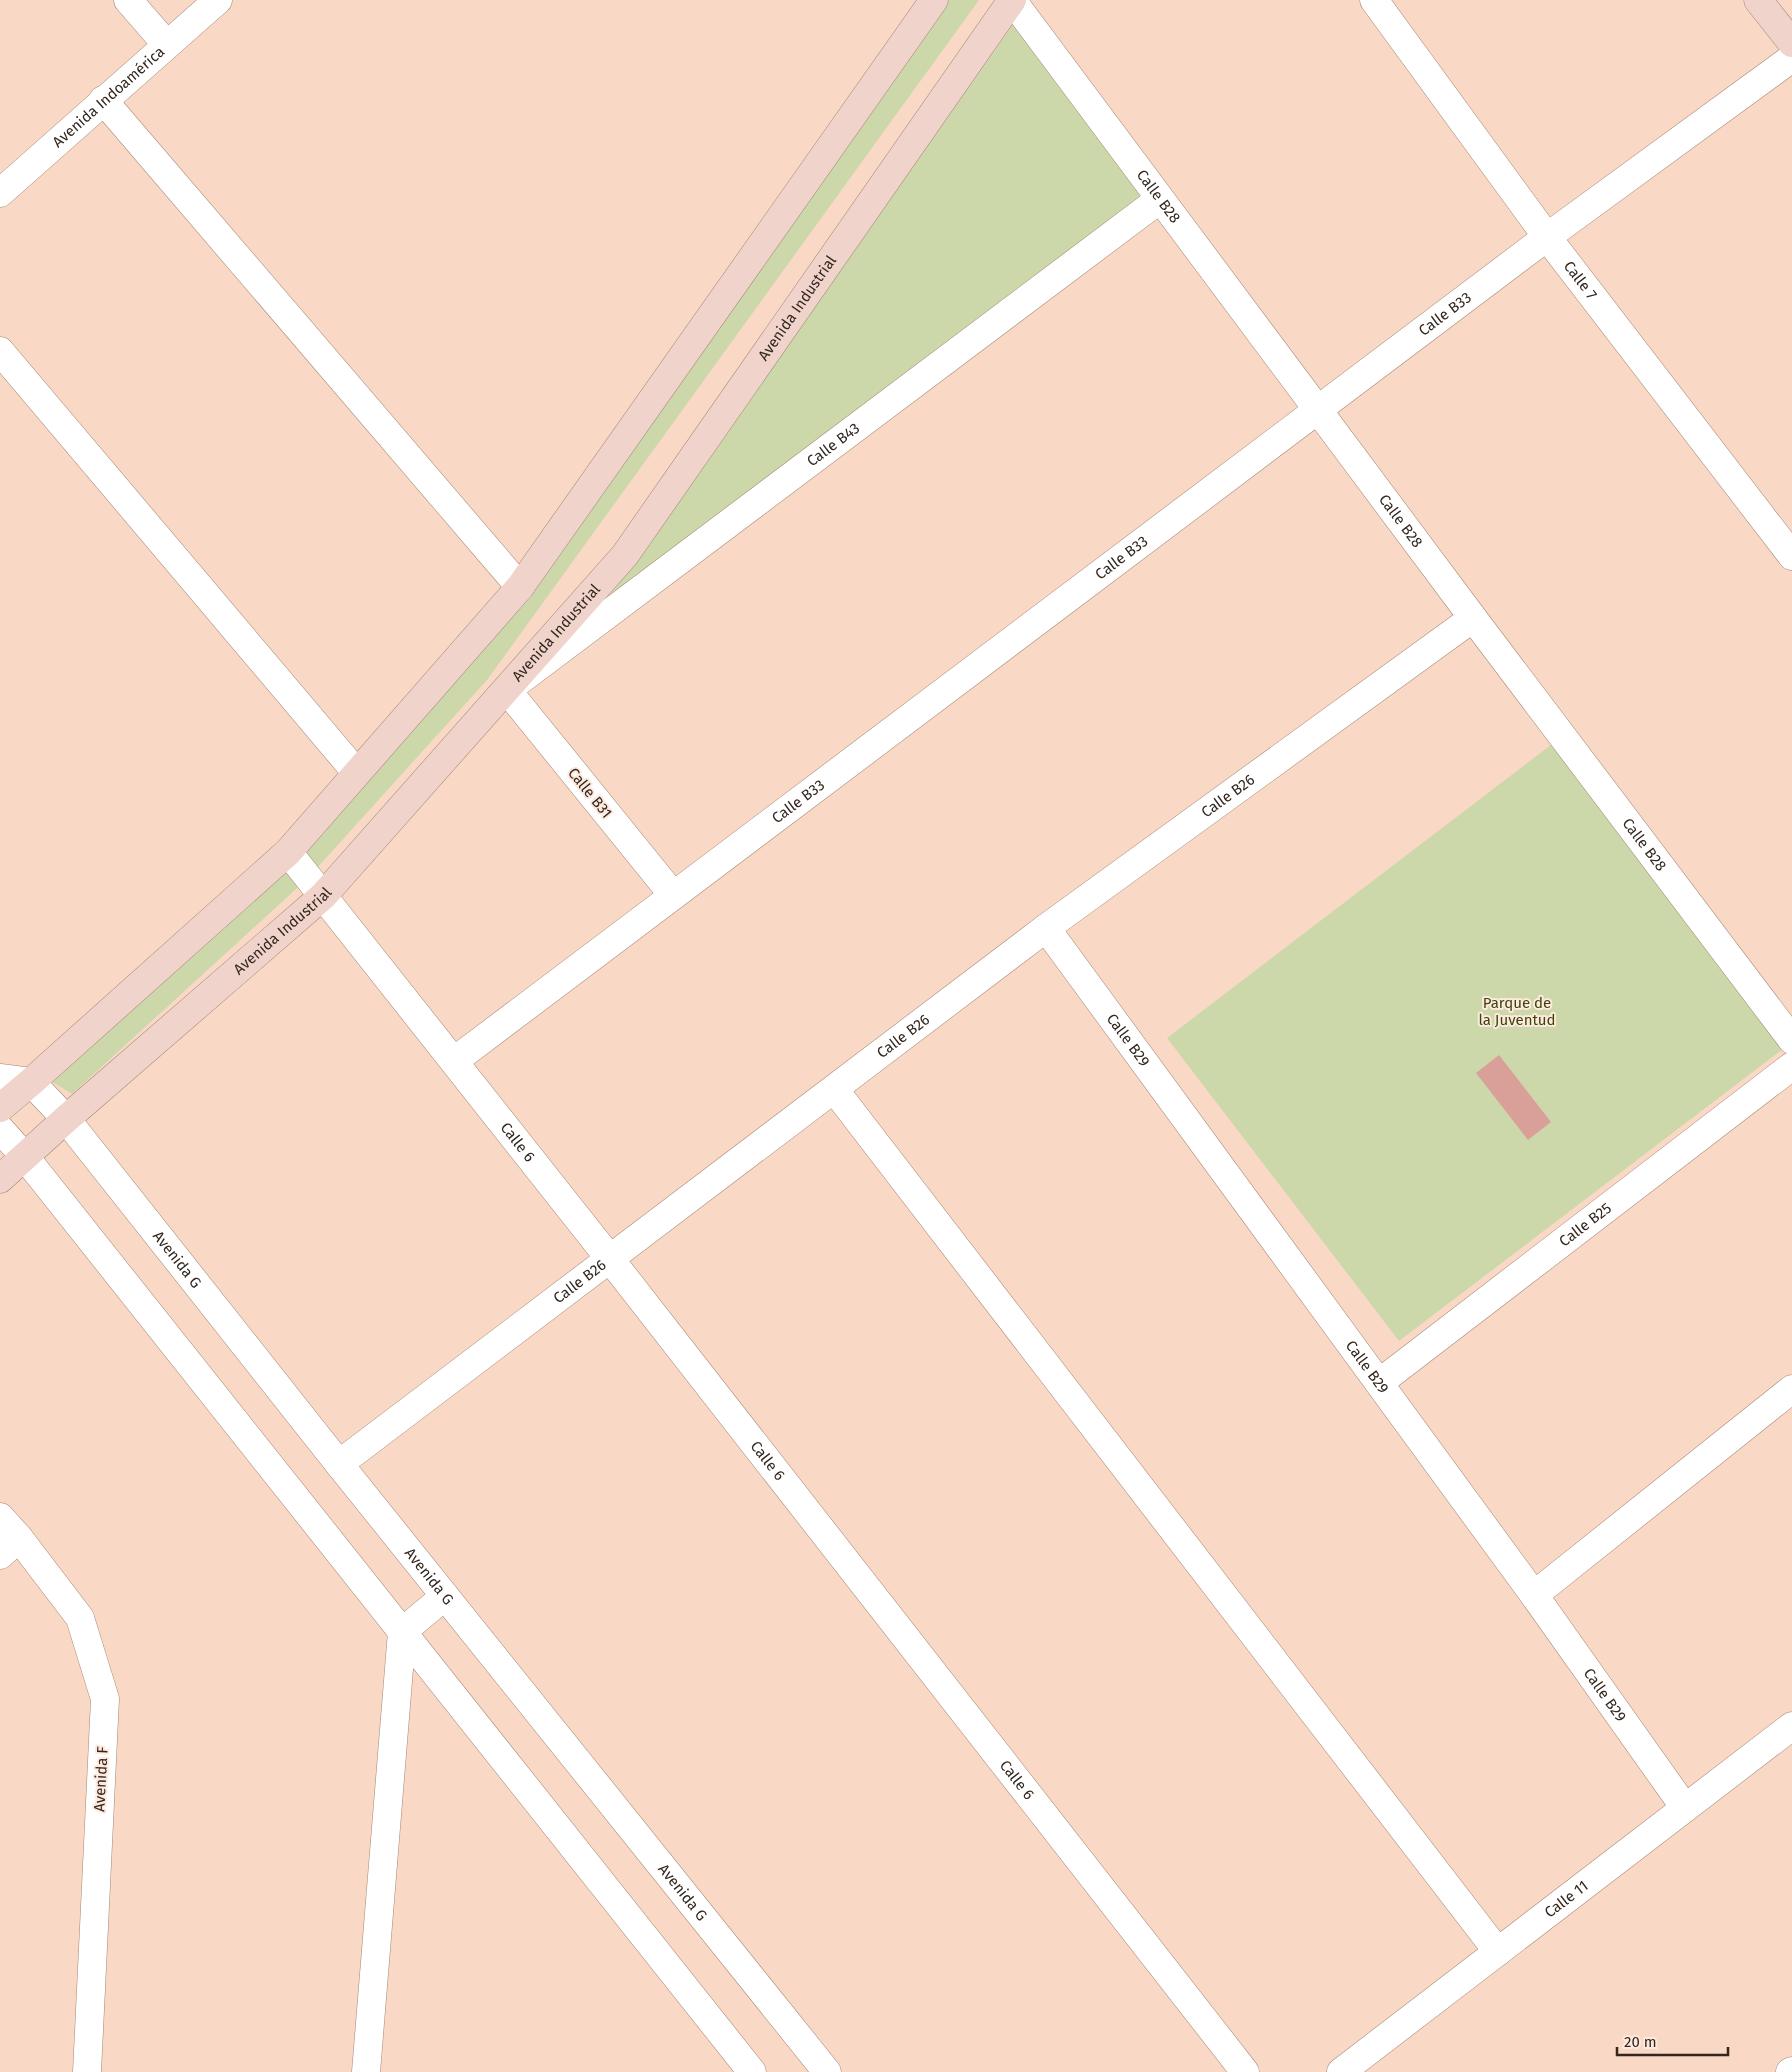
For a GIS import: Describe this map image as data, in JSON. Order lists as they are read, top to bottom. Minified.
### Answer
{"streets":{"main road":["Avenida Industrial"],"street":["Avenida Indoamérica","Calle B28","Calle 7","Calle B33","Calle B43","Calle B31","Calle B26","Calle B29","Calle 6","Calle B25","Avenida G","Avenida F","Calle 11"]},"crossings":[["Calle B28","Avenida Industrial"],["Calle B28","Calle B33"],["Calle B28","Calle B43"],["Calle B28","Calle B26"],["Calle 7","Calle B33"],["Avenida Industrial","Calle B43"],["Avenida Industrial","Calle B31"],["Avenida Industrial","Calle 6"],["Avenida Industrial","Avenida G"],["Calle B33","Calle B31"],["Calle B33","Calle 6"],["Calle B43","Calle B31"],["Calle B26","Calle B29"],["Calle B26","Calle 6"],["Calle B26","Avenida G"],["Calle B29","Calle B25"],["Calle B29","Calle 11"]],"parks":["Parque de la Juventud"],"scale_bar":"20 m"}
